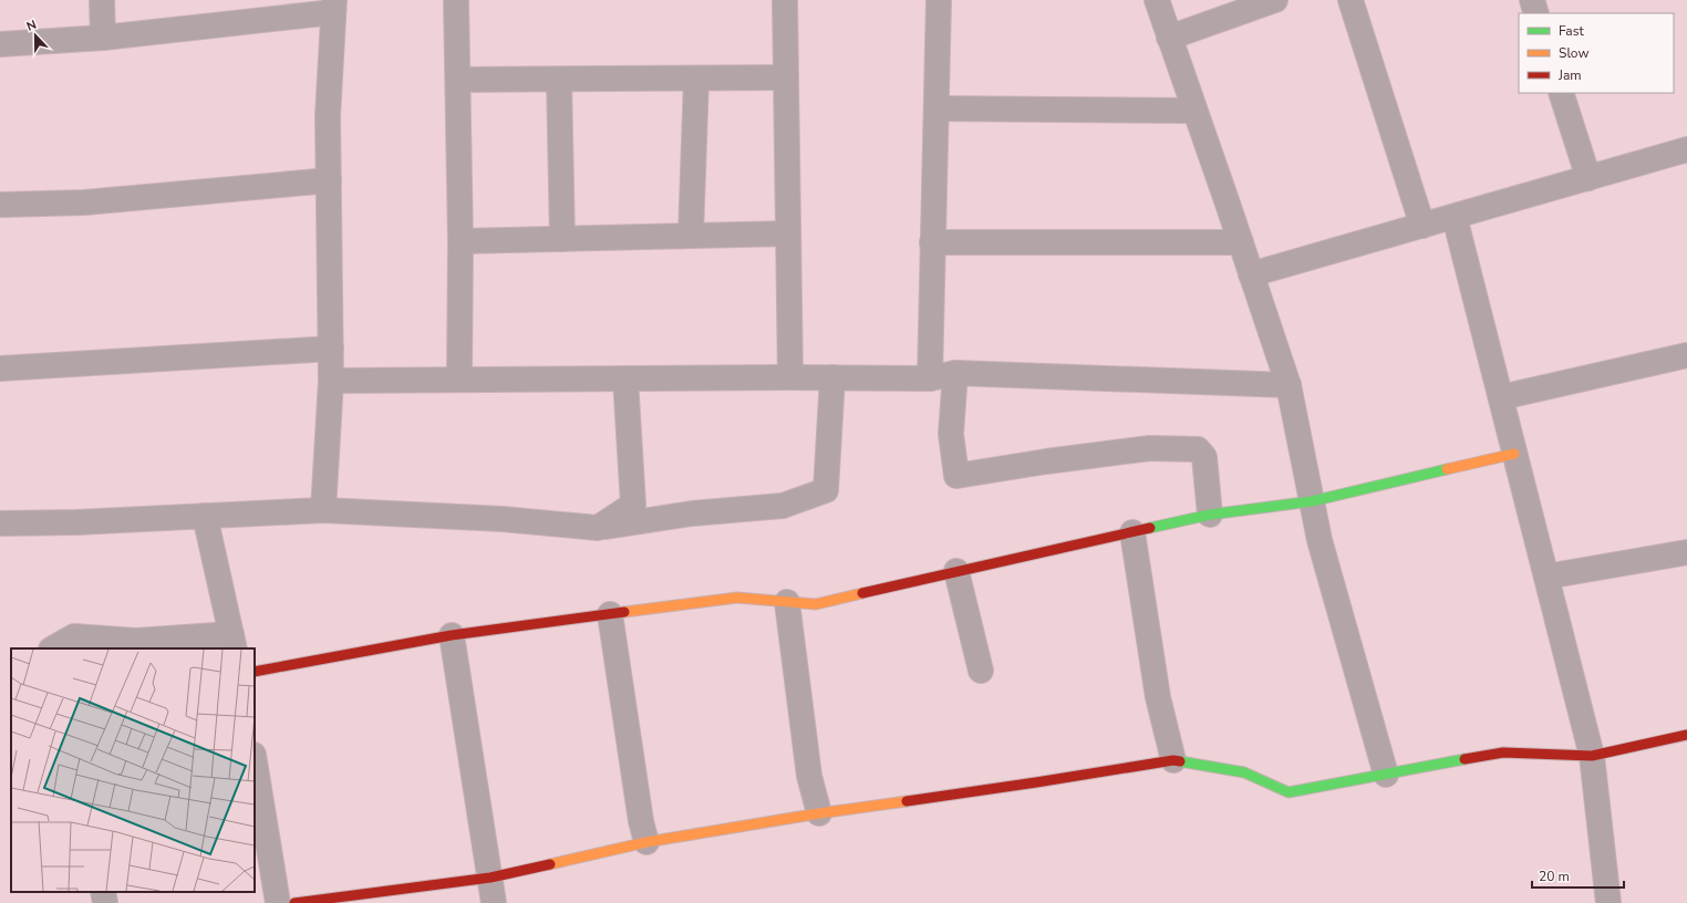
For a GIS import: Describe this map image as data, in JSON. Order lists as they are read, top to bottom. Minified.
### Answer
{"legend":["Fast","Slow","Jam"],"scale_bar":"20 m","north":"top"}
